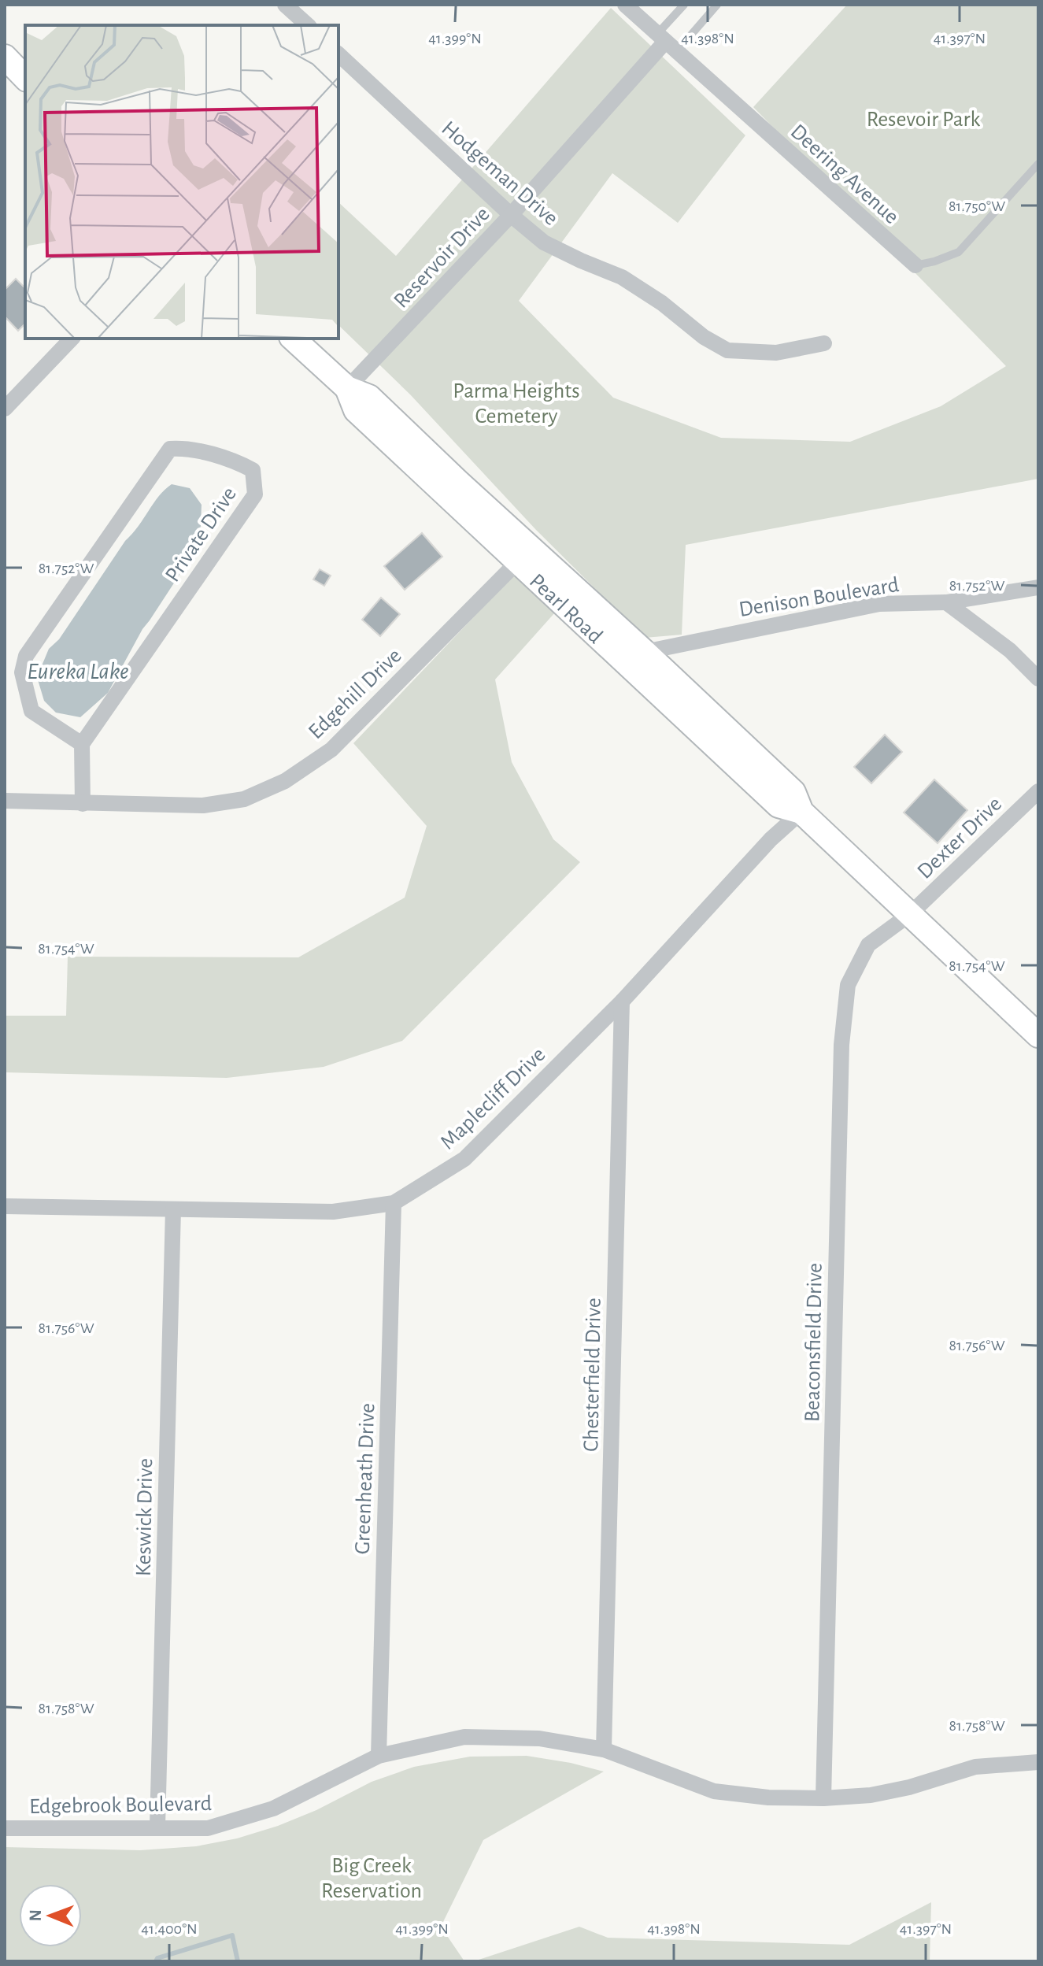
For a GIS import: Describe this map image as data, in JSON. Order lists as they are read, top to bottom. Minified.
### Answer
{"streets":{"main road":["Pearl Road"],"street":["Hodgeman Drive","Deering Avenue","Reservoir Drive","Private Drive","Denison Boulevard","Edgehill Drive","Dexter Drive","Maplecliff Drive","Beaconsfield Drive","Chesterfield Drive","Greenheath Drive","Keswick Drive","Edgebrook Boulevard"]},"crossings":[["Hodgeman Drive","Reservoir Drive"],["Deering Avenue","Reservoir Drive"],["Reservoir Drive","Pearl Road"],["Denison Boulevard","Pearl Road"],["Pearl Road","Edgehill Drive"],["Pearl Road","Dexter Drive"],["Pearl Road","Maplecliff Drive"],["Pearl Road","Beaconsfield Drive"],["Dexter Drive","Beaconsfield Drive"],["Maplecliff Drive","Chesterfield Drive"],["Maplecliff Drive","Greenheath Drive"],["Maplecliff Drive","Keswick Drive"],["Beaconsfield Drive","Edgebrook Boulevard"],["Chesterfield Drive","Edgebrook Boulevard"],["Greenheath Drive","Edgebrook Boulevard"],["Keswick Drive","Edgebrook Boulevard"]],"water":["Eureka Lake"],"parks":["Resevoir Park","Parma Heights Cemetery","Big Creek Reservation"],"north":"left","coordinates":["41.399°N","41.398°N","41.397°N","81.750°W","81.752°W","81.754°W","81.756°W","81.758°W","41.400°N"]}
